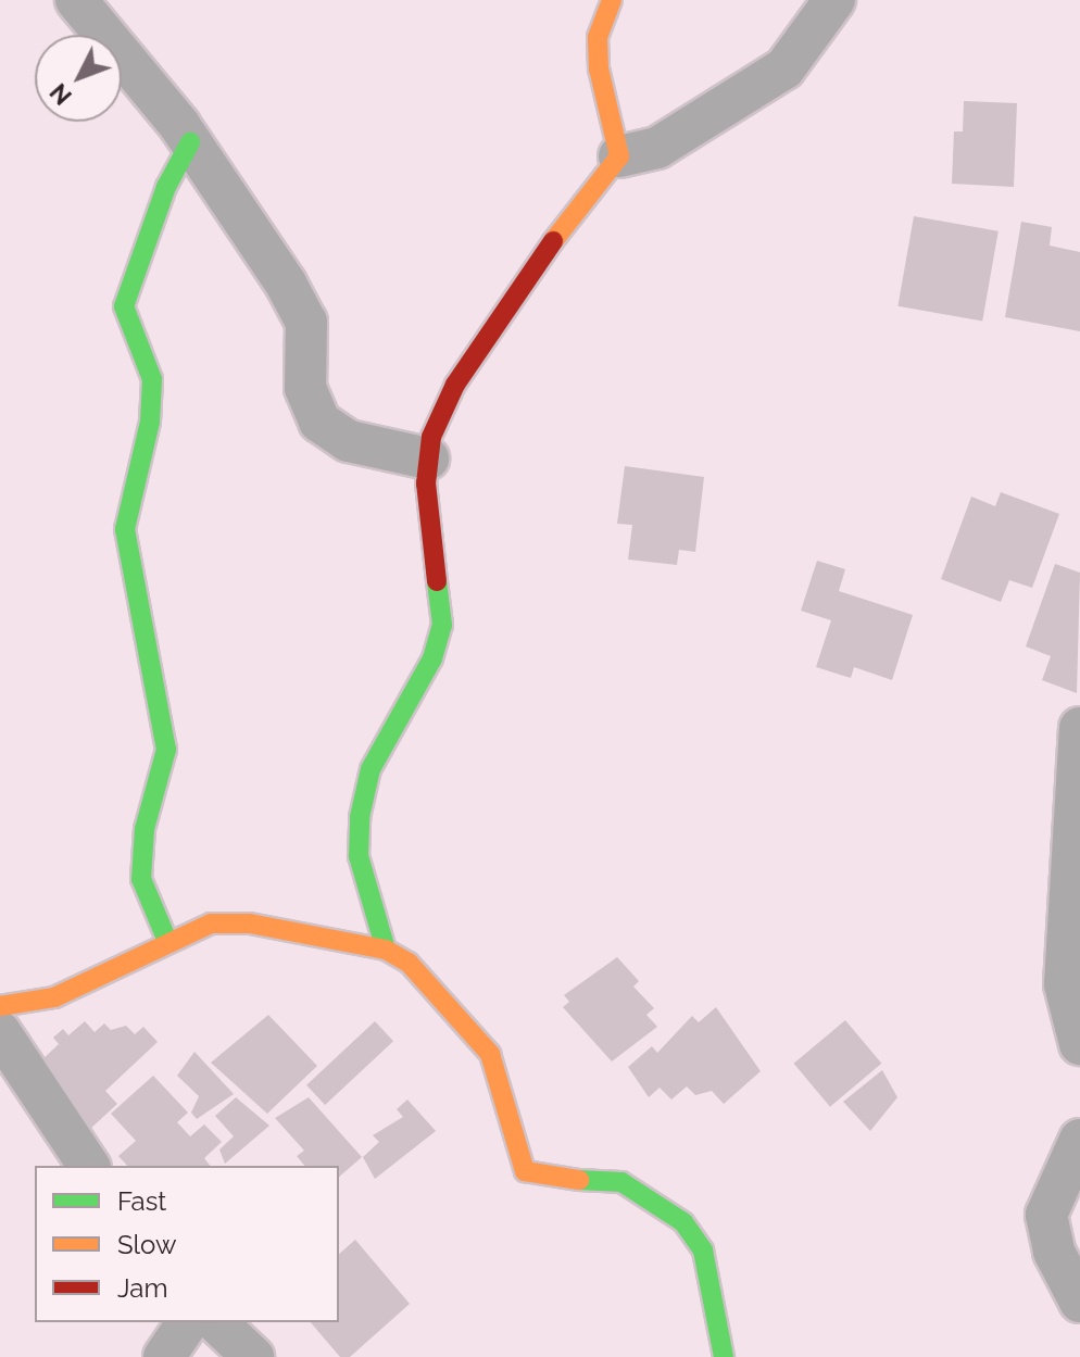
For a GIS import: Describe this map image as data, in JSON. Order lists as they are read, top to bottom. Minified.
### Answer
{"legend":["Fast","Slow","Jam"],"north":"bottom left"}
